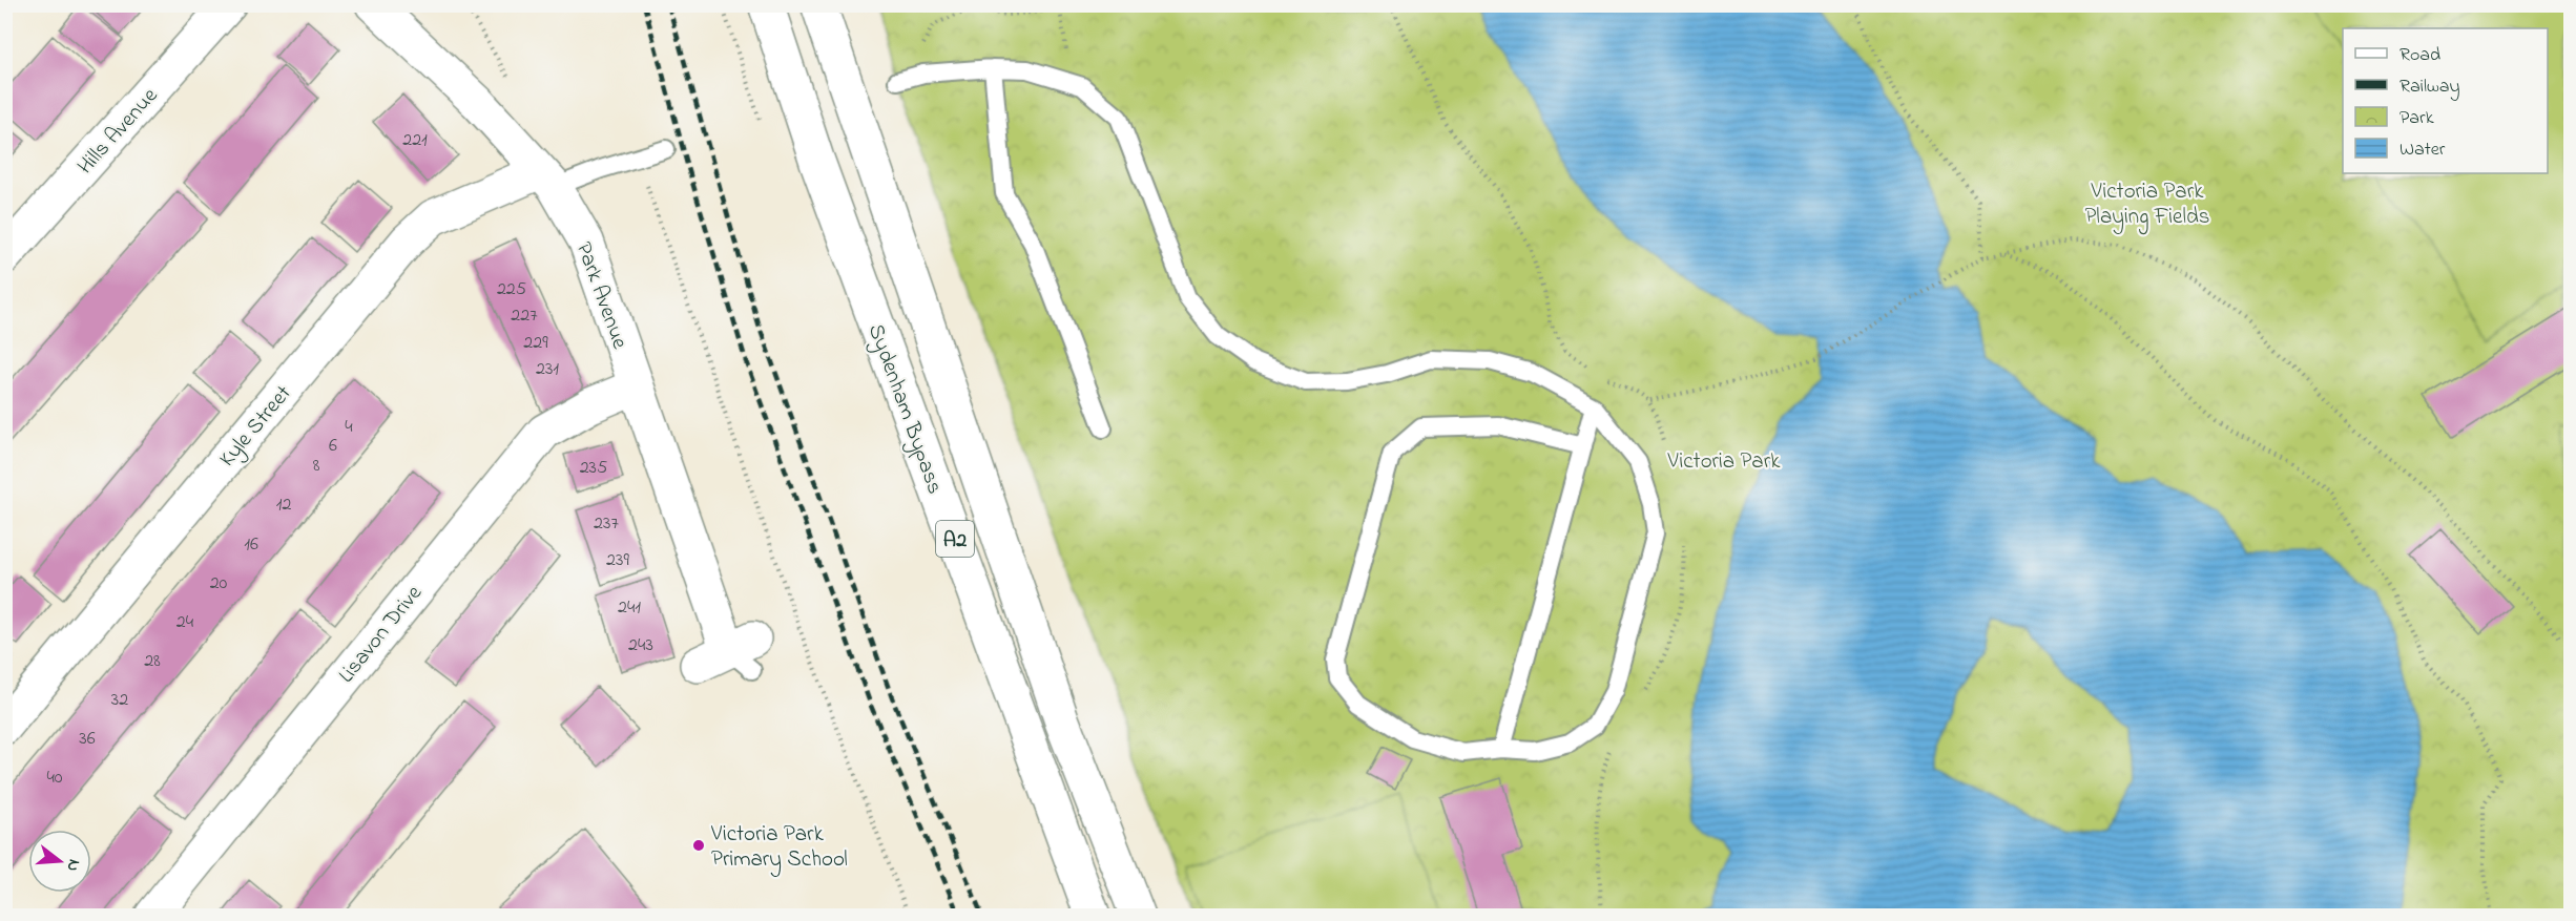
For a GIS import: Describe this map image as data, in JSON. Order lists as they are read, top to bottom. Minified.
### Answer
{"streets":{"main road":["Hills Avenue","Park Avenue","Sydenham Bypass","Kyle Street","A2","Lisavon Drive"]},"crossings":[["Park Avenue","Kyle Street"],["Park Avenue","Lisavon Drive"]],"parks":["Victoria Park Playing Fields","Victoria Park"],"places":["Victoria Park Primary School"],"house_numbers":["221","225","227","229","231","4","6","8","235","12","237","16","239","20","241","24","243","28","32","36","40"],"legend":["Road","Railway","Park","Water"],"north":"right"}
